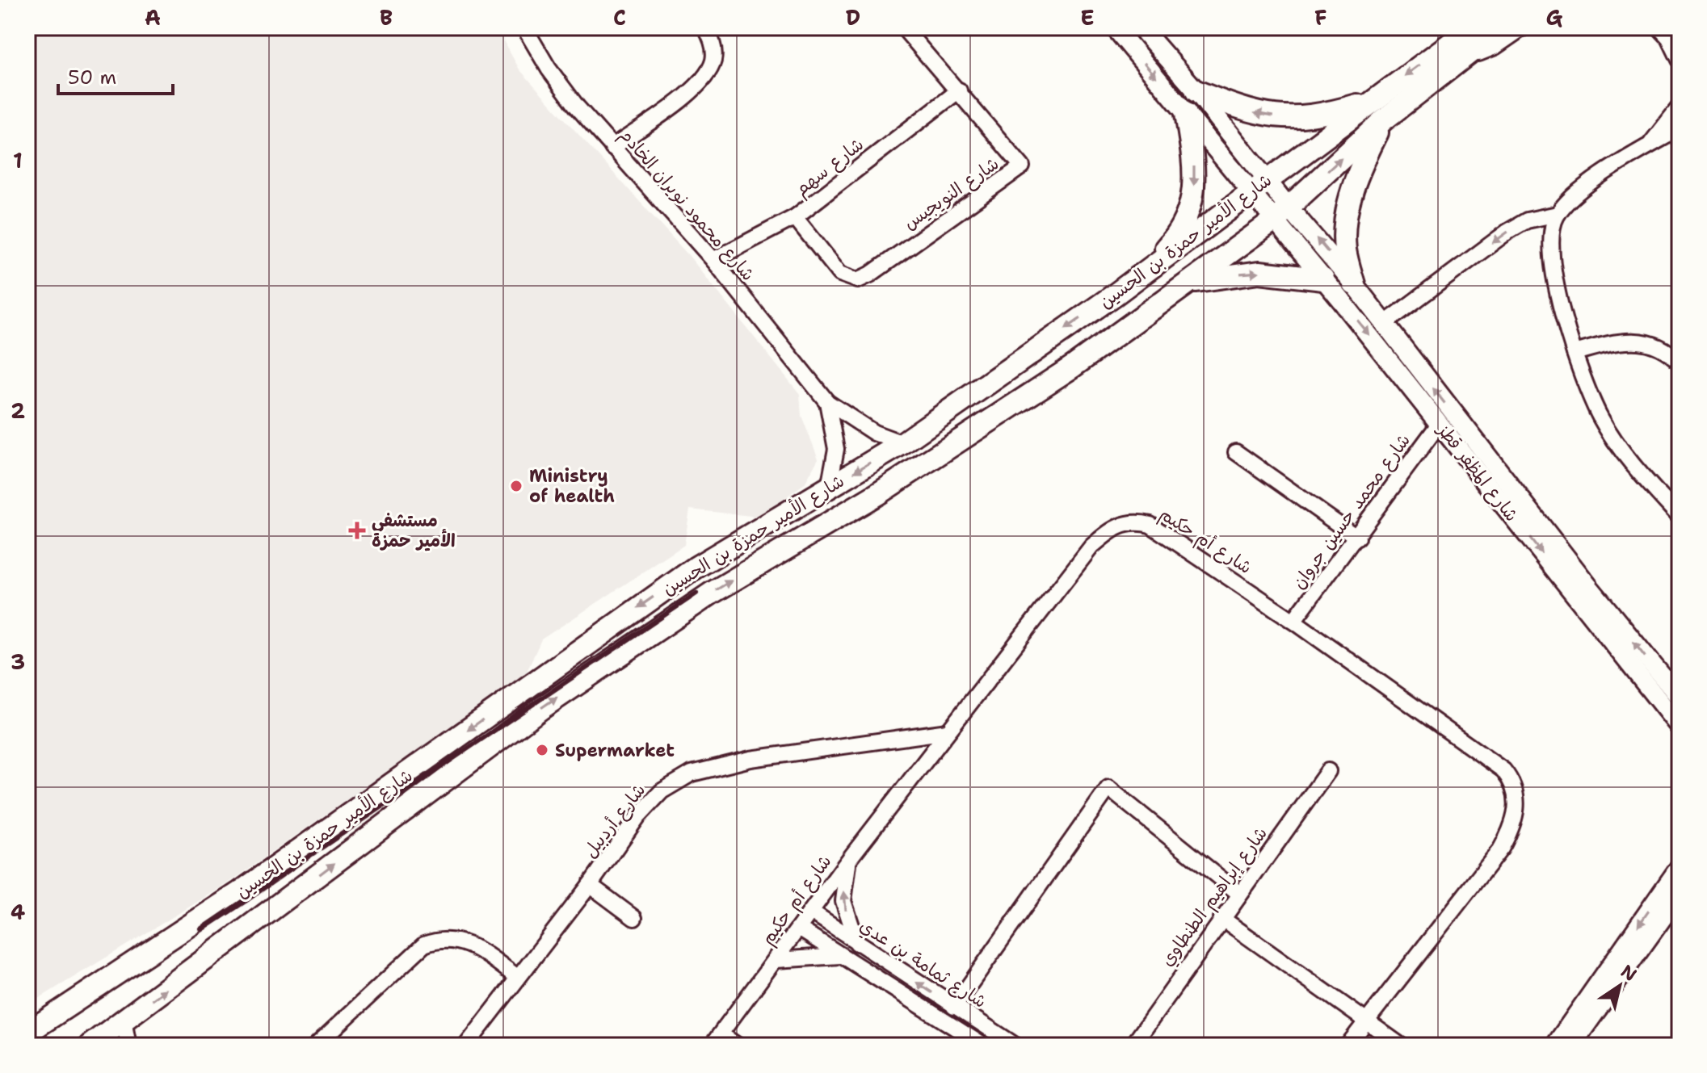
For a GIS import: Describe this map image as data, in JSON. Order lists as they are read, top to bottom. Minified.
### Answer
{"streets":{"main road":["شارع الأمير حمزة بن الحسين"],"street":["شارع سهم","شارع النويجيس","شارع محمود نويران الخادم","شارع المظفر قطز","شارع محمد حسين جروان","شارع أم حكيم","شارع أردبيل","شارع إبراهيم الطنطاوي","شارع ثمامة بن عدي"]},"crossings":[["شارع سهم","شارع النويجيس"],["شارع سهم","شارع محمود نويران الخادم"],["شارع محمود نويران الخادم","شارع الأمير حمزة بن الحسين"],["شارع الأمير حمزة بن الحسين","شارع المظفر قطز"],["شارع المظفر قطز","شارع محمد حسين جروان"],["شارع محمد حسين جروان","شارع أم حكيم"],["شارع أم حكيم","شارع أردبيل"],["شارع أم حكيم","شارع ثمامة بن عدي"]],"places":{"other":["Ministry of health","Supermarket"],"health":["مستشفى الأمير حمزة"]},"scale_bar":"50 m","north":"top right","grid":{"columns":["A","B","C","D","E","F","G"],"rows":["1","2","3","4"]}}
